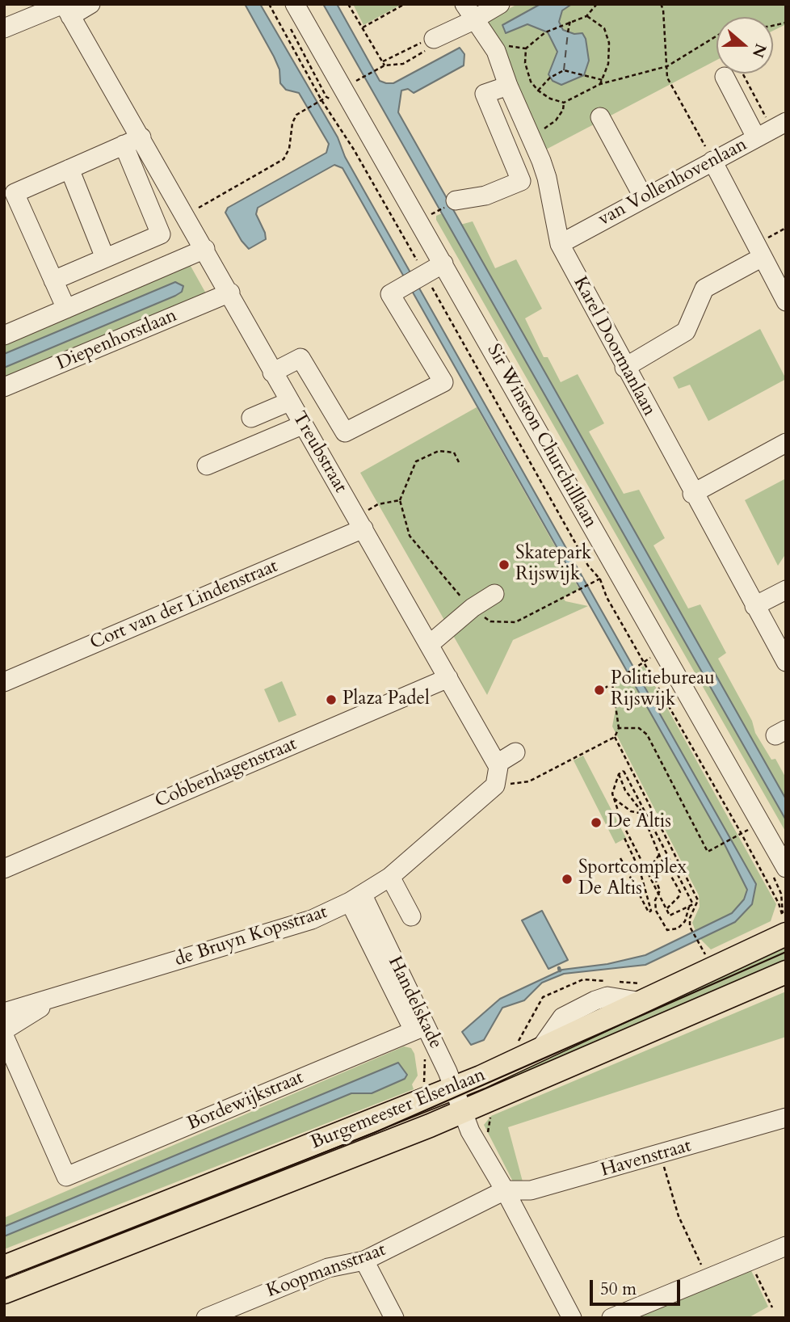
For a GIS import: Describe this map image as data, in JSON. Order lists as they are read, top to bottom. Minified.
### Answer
{"streets":{"main road":["Burgemeester Elsenlaan"],"street":["van Vollenhovenlaan","Diepenhorstlaan","Karel Doormanlaan","Sir Winston Churchilllaan","Treubstraat","Cort van der Lindenstraat","Cobbenhagenstraat","de Bruyn Kopsstraat","Handelskade","Bordewijkstraat","Havenstraat","Koopmansstraat"]},"crossings":[["van Vollenhovenlaan","Karel Doormanlaan"],["Diepenhorstlaan","Treubstraat"],["Treubstraat","Cort van der Lindenstraat"],["Treubstraat","Cobbenhagenstraat"],["de Bruyn Kopsstraat","Handelskade"],["Handelskade","Bordewijkstraat"],["Handelskade","Burgemeester Elsenlaan"],["Handelskade","Havenstraat"],["Handelskade","Koopmansstraat"],["Havenstraat","Koopmansstraat"]],"places":["Skatepark Rijswijk","Politiebureau Rijswijk","Plaza Padel","De Altis","Sportcomplex De Altis"],"scale_bar":"50 m","north":"right"}
